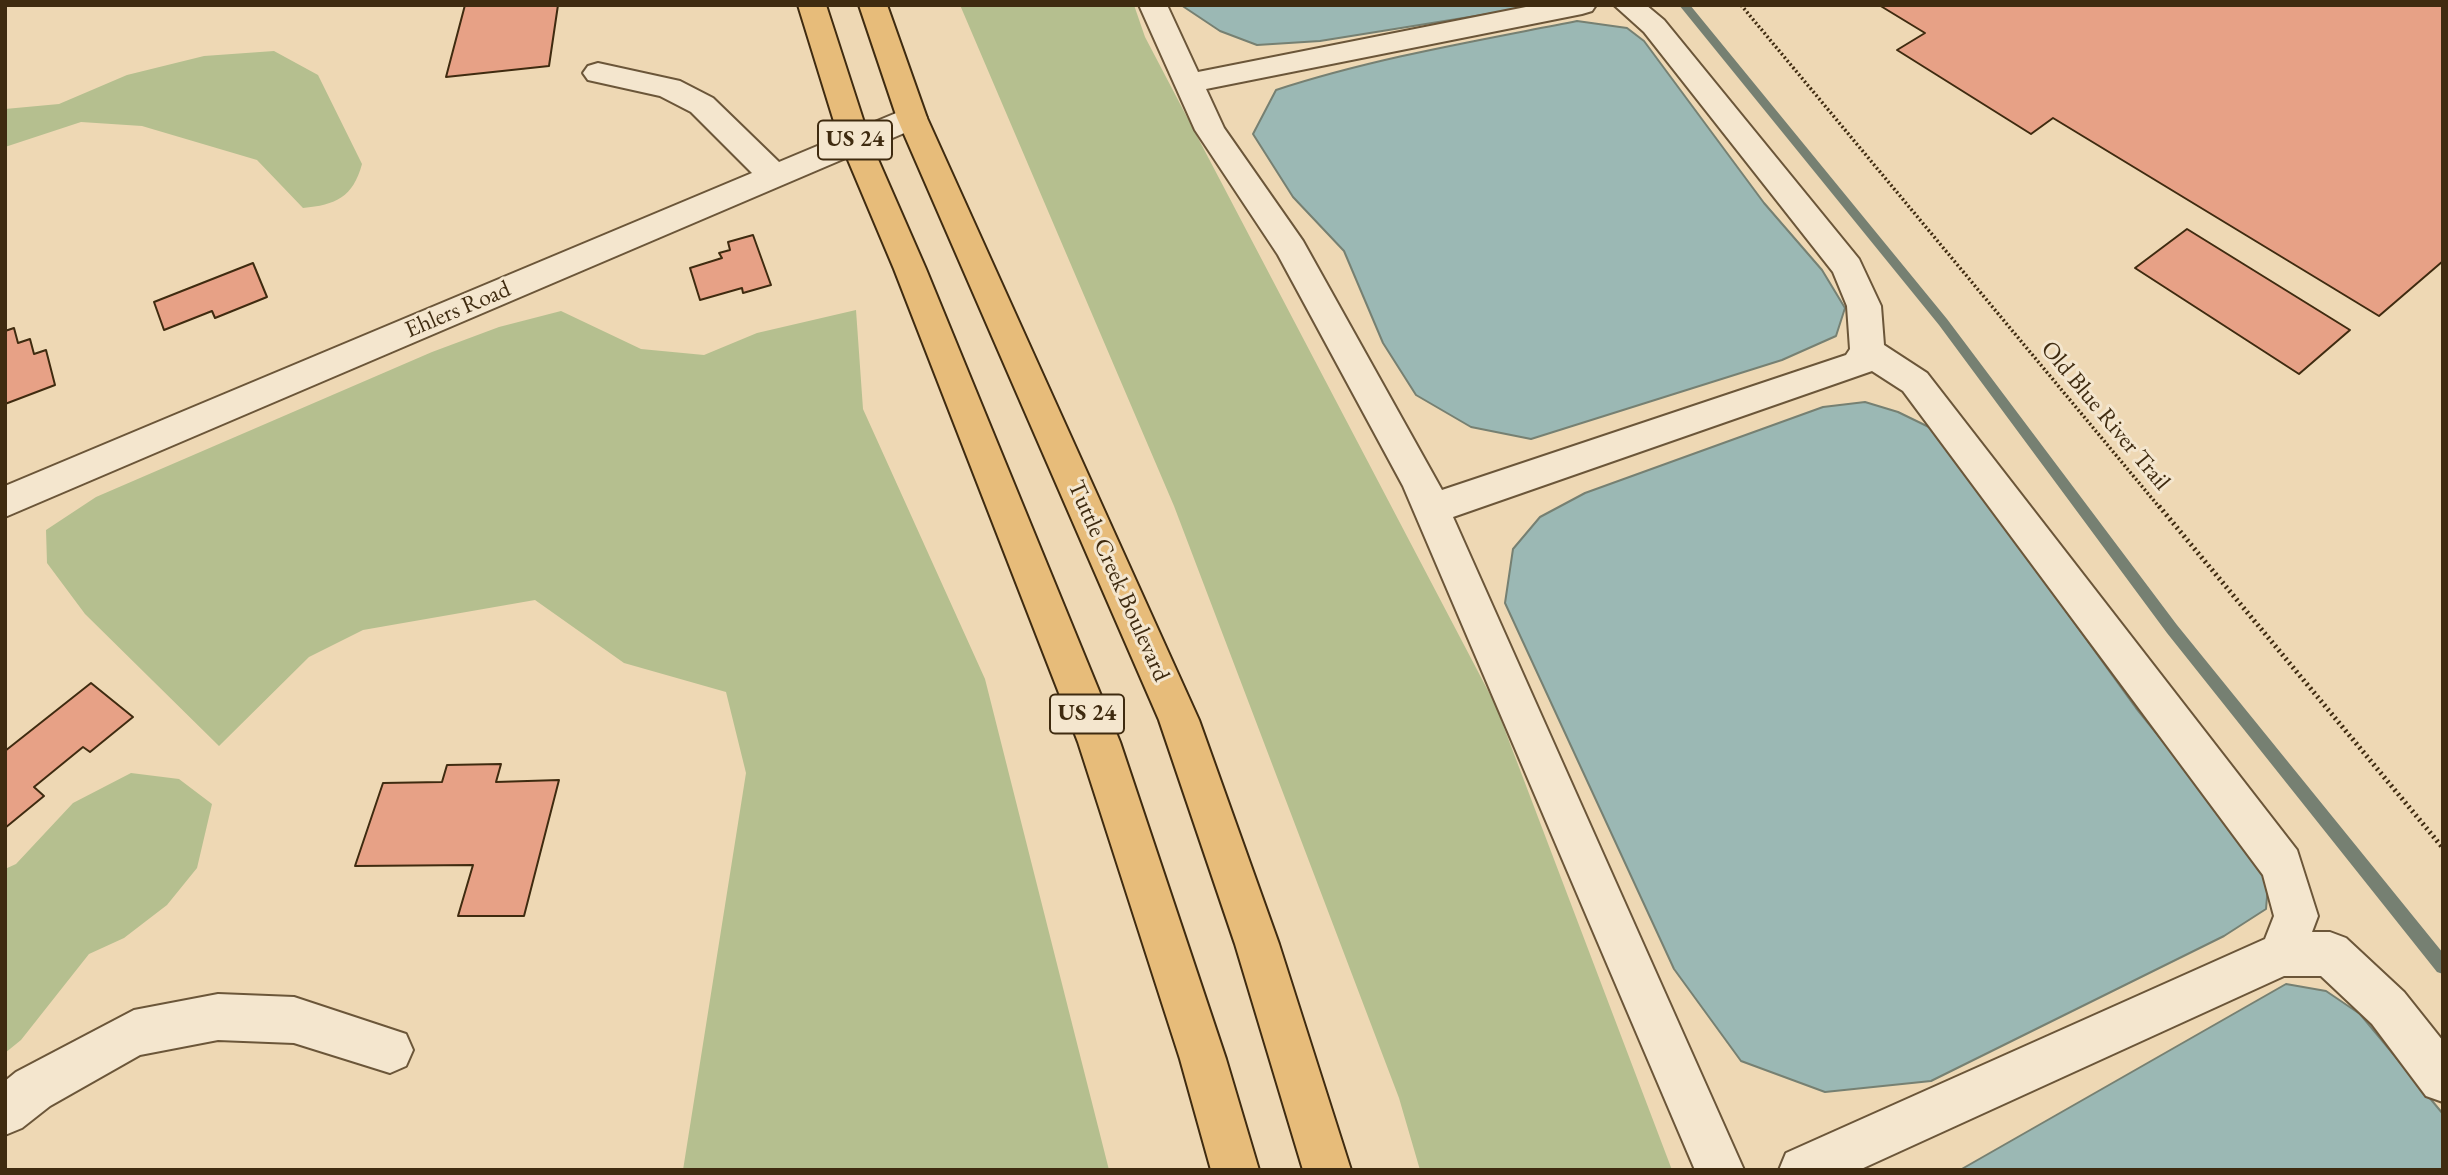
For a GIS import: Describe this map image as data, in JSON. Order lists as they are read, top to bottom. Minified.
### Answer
{"streets":{"highway":["US 24","Tuttle Creek Boulevard"],"street":["Ehlers Road"],"path":["Old Blue River Trail"]},"crossings":[["US 24","Ehlers Road"],["Ehlers Road","Tuttle Creek Boulevard"]]}
